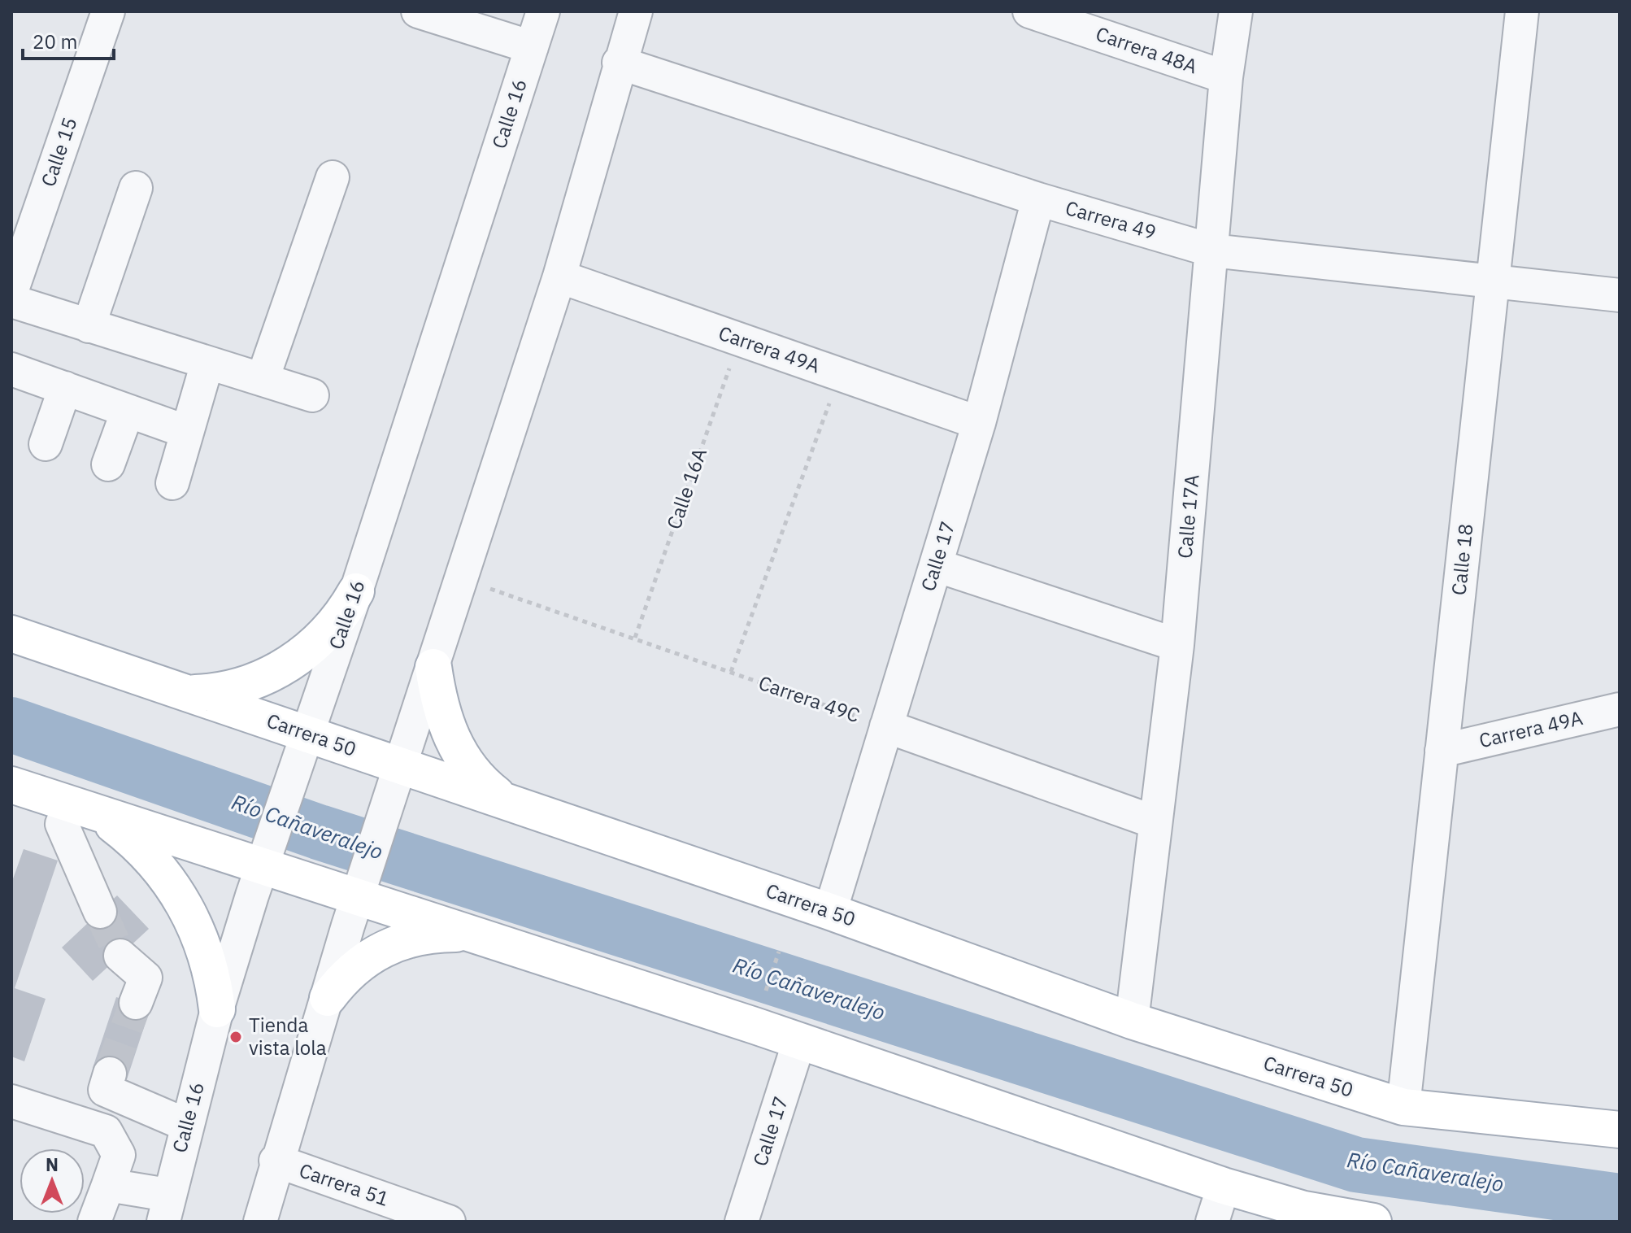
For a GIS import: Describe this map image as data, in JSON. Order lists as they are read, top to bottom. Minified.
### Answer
{"streets":{"main road":["Carrera 50"],"street":["Carrera 48A","Calle 16","Calle 15","Carrera 49","Carrera 49A","Calle 17A","Calle 17","Calle 18","Carrera 51"],"path":["Calle 16A","Carrera 49C"]},"crossings":[["Carrera 48A","Calle 17A"],["Calle 16","Carrera 50"],["Carrera 49","Calle 17A"],["Carrera 49","Calle 17"],["Carrera 49","Calle 18"],["Carrera 49A","Calle 16A"],["Carrera 49A","Calle 17"],["Carrera 49A","Calle 18"],["Calle 16A","Carrera 49C"],["Calle 17A","Carrera 50"],["Calle 17","Carrera 49C"],["Calle 17","Carrera 50"],["Calle 18","Carrera 50"]],"water":["Río Cañaveralejo"],"places":["Tienda vista lola"],"scale_bar":"20 m","north":"top"}
